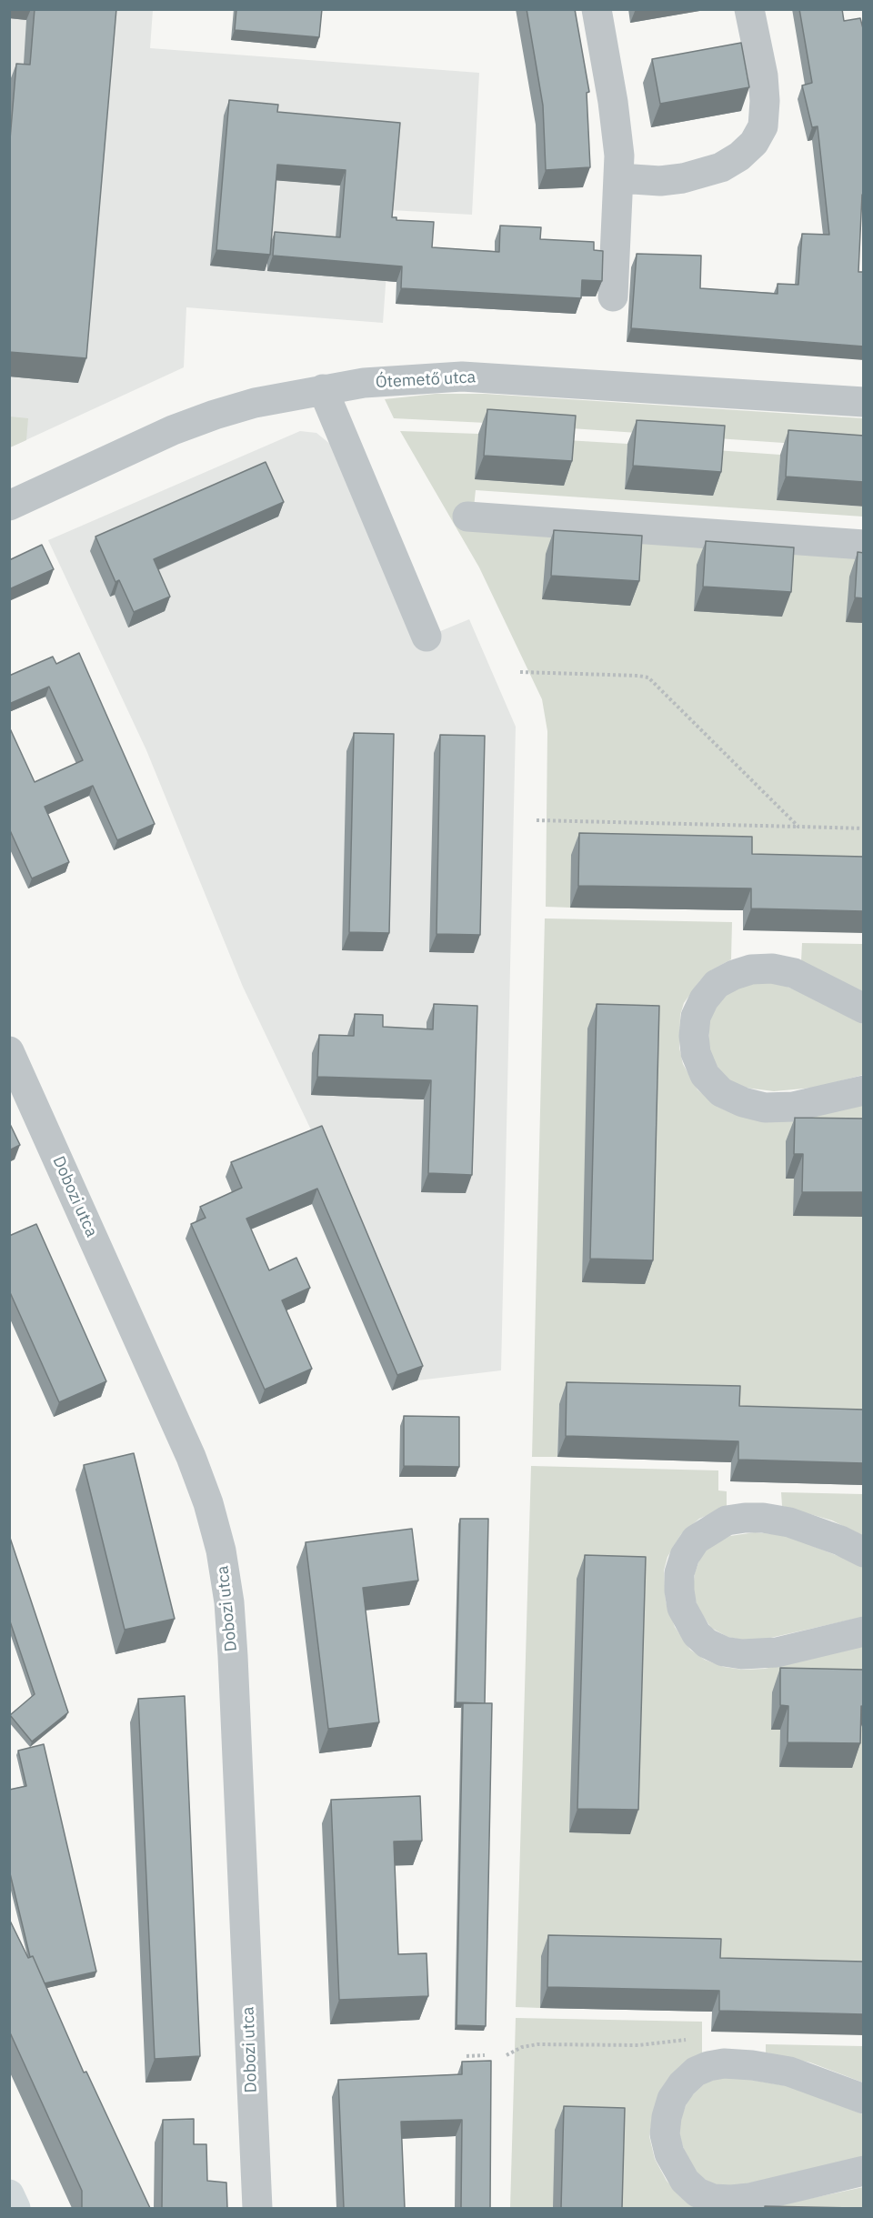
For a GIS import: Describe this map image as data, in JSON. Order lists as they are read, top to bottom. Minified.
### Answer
{"streets":{"street":["Ótemető utca","Dobozi utca"]}}
